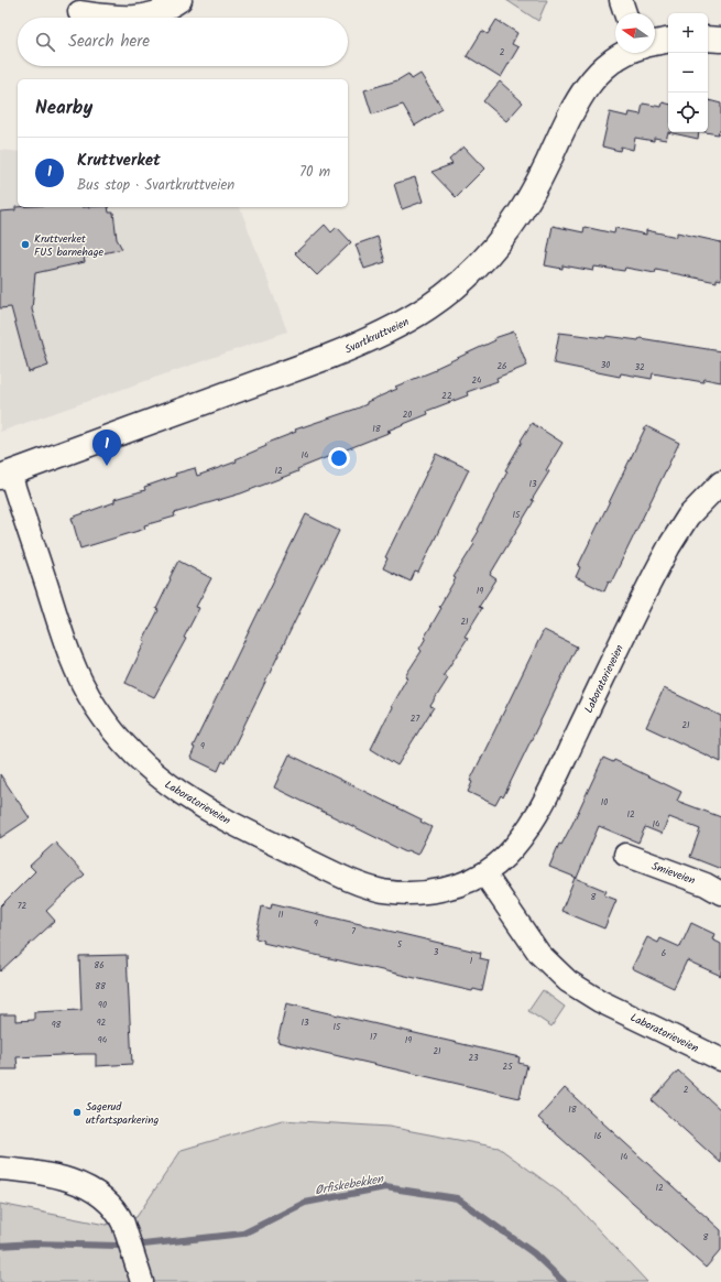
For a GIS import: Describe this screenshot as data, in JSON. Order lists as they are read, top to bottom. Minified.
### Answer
{"streets":{"street":["Svartkruttveien","Laboratorieveien","Smieveien"]},"crossings":[["Svartkruttveien","Laboratorieveien"]],"water":["Ørfiskebekken"],"places":["Kruttverket FUS barnehage","Sagerud utfartsparkering"],"house_numbers":["2","30","26","32","24","22","20","18","14","12","13","15","19","21","27","21","9","10","12","14","8","72","11","9","7","5","3","6","1","86","88","90","92","13","98","15","17","94","19","21","23","25","2","18","16","14","12","8"],"north":"left","page":{"map_buttons":["+","−"],"search":"Search here","heading":"Nearby","list":[{"mark":"1","name":"Kruttverket","note":"Bus stop · Svartkruttveien","value":"70 m"}],"pins":"1"}}
